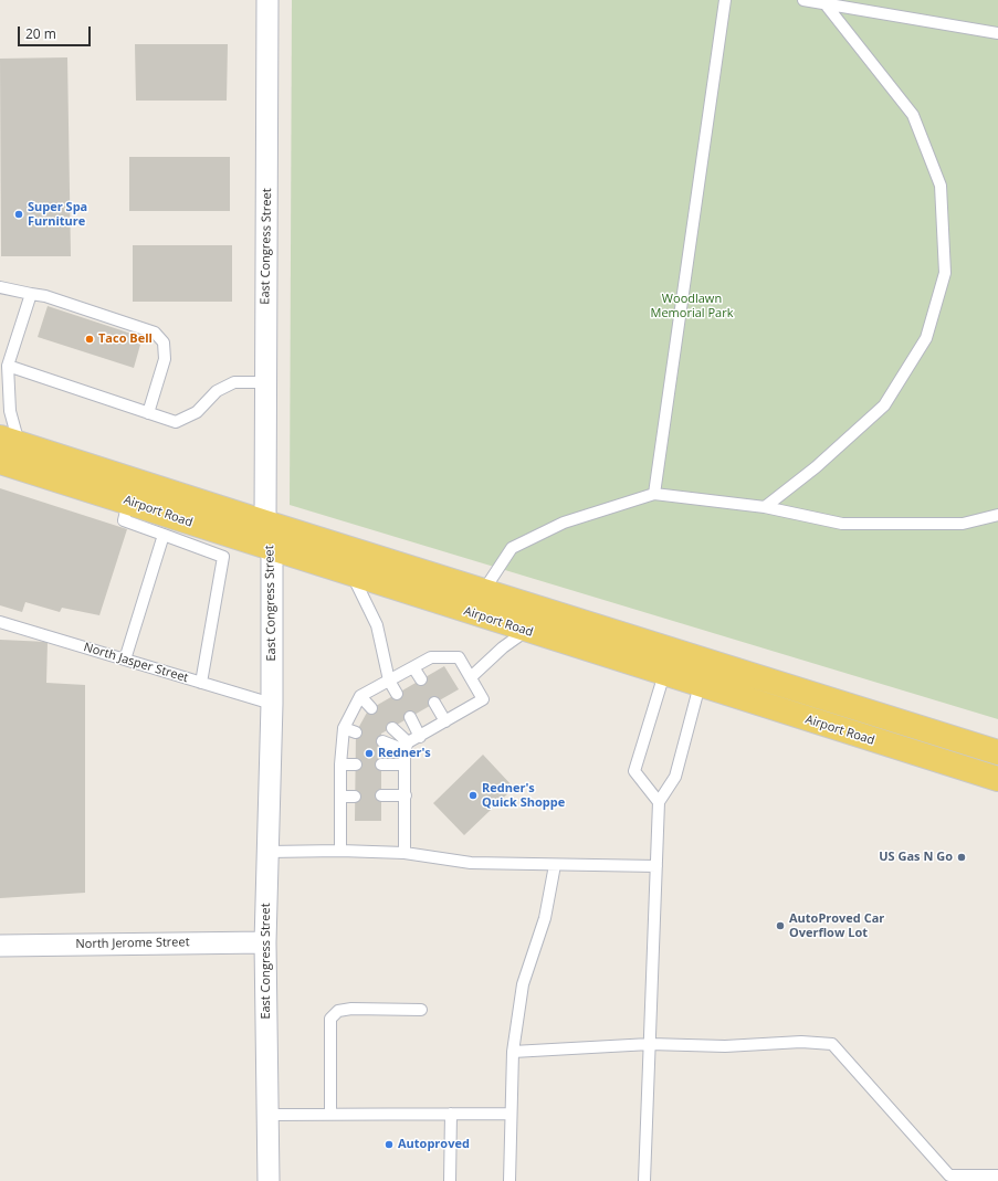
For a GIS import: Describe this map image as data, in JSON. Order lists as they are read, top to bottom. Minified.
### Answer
{"streets":{"main road":["Airport Road"],"street":["East Congress Street","North Jerome Street"],"lane":["North Jasper Street"]},"crossings":[["East Congress Street","Airport Road"],["East Congress Street","North Jasper Street"],["East Congress Street","North Jerome Street"]],"parks":["Woodlawn Memorial Park"],"places":["Super Spa Furniture","Taco Bell","Redner's","Redner's Quick Shoppe","US Gas N Go","AutoProved Car Overflow Lot","Autoproved"],"scale_bar":"20 m"}
